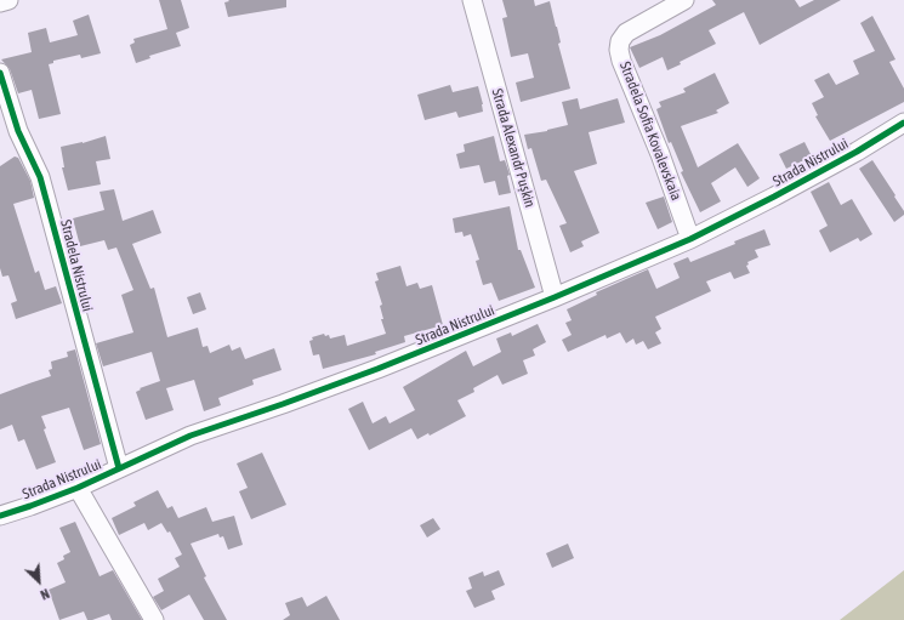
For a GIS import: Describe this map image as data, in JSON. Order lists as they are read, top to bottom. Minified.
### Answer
{"streets":{"street":["Stradela Sofia Kovalevskaia","Strada Alexandr Pușkin","Strada Nistrului","Stradela Nistrului"]},"crossings":[["Stradela Sofia Kovalevskaia","Strada Nistrului"],["Strada Alexandr Pușkin","Strada Nistrului"],["Strada Nistrului","Stradela Nistrului"]],"north":"bottom right"}
